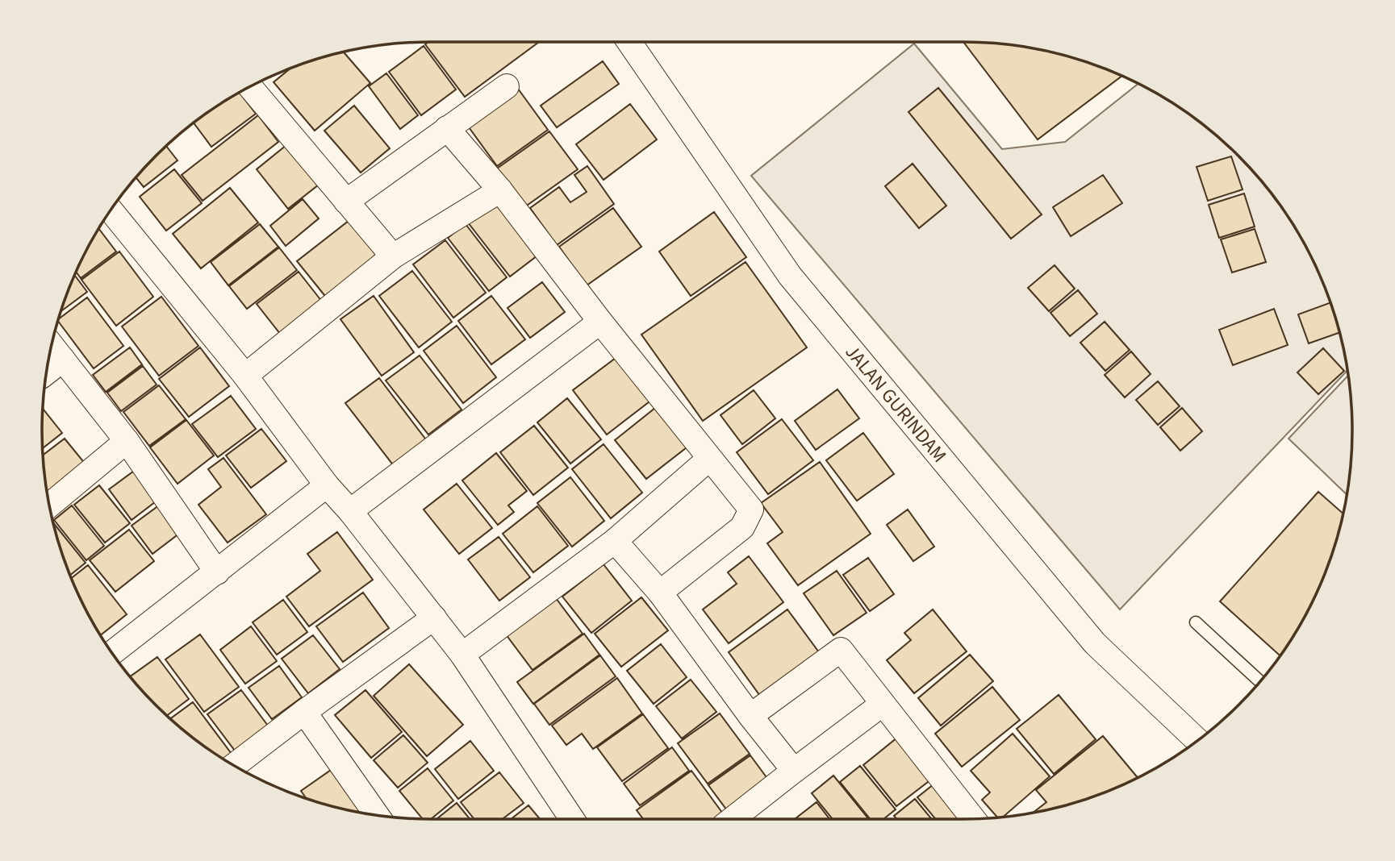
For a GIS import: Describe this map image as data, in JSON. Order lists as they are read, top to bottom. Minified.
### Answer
{"streets":{"street":["JALAN GURINDAM"]}}
